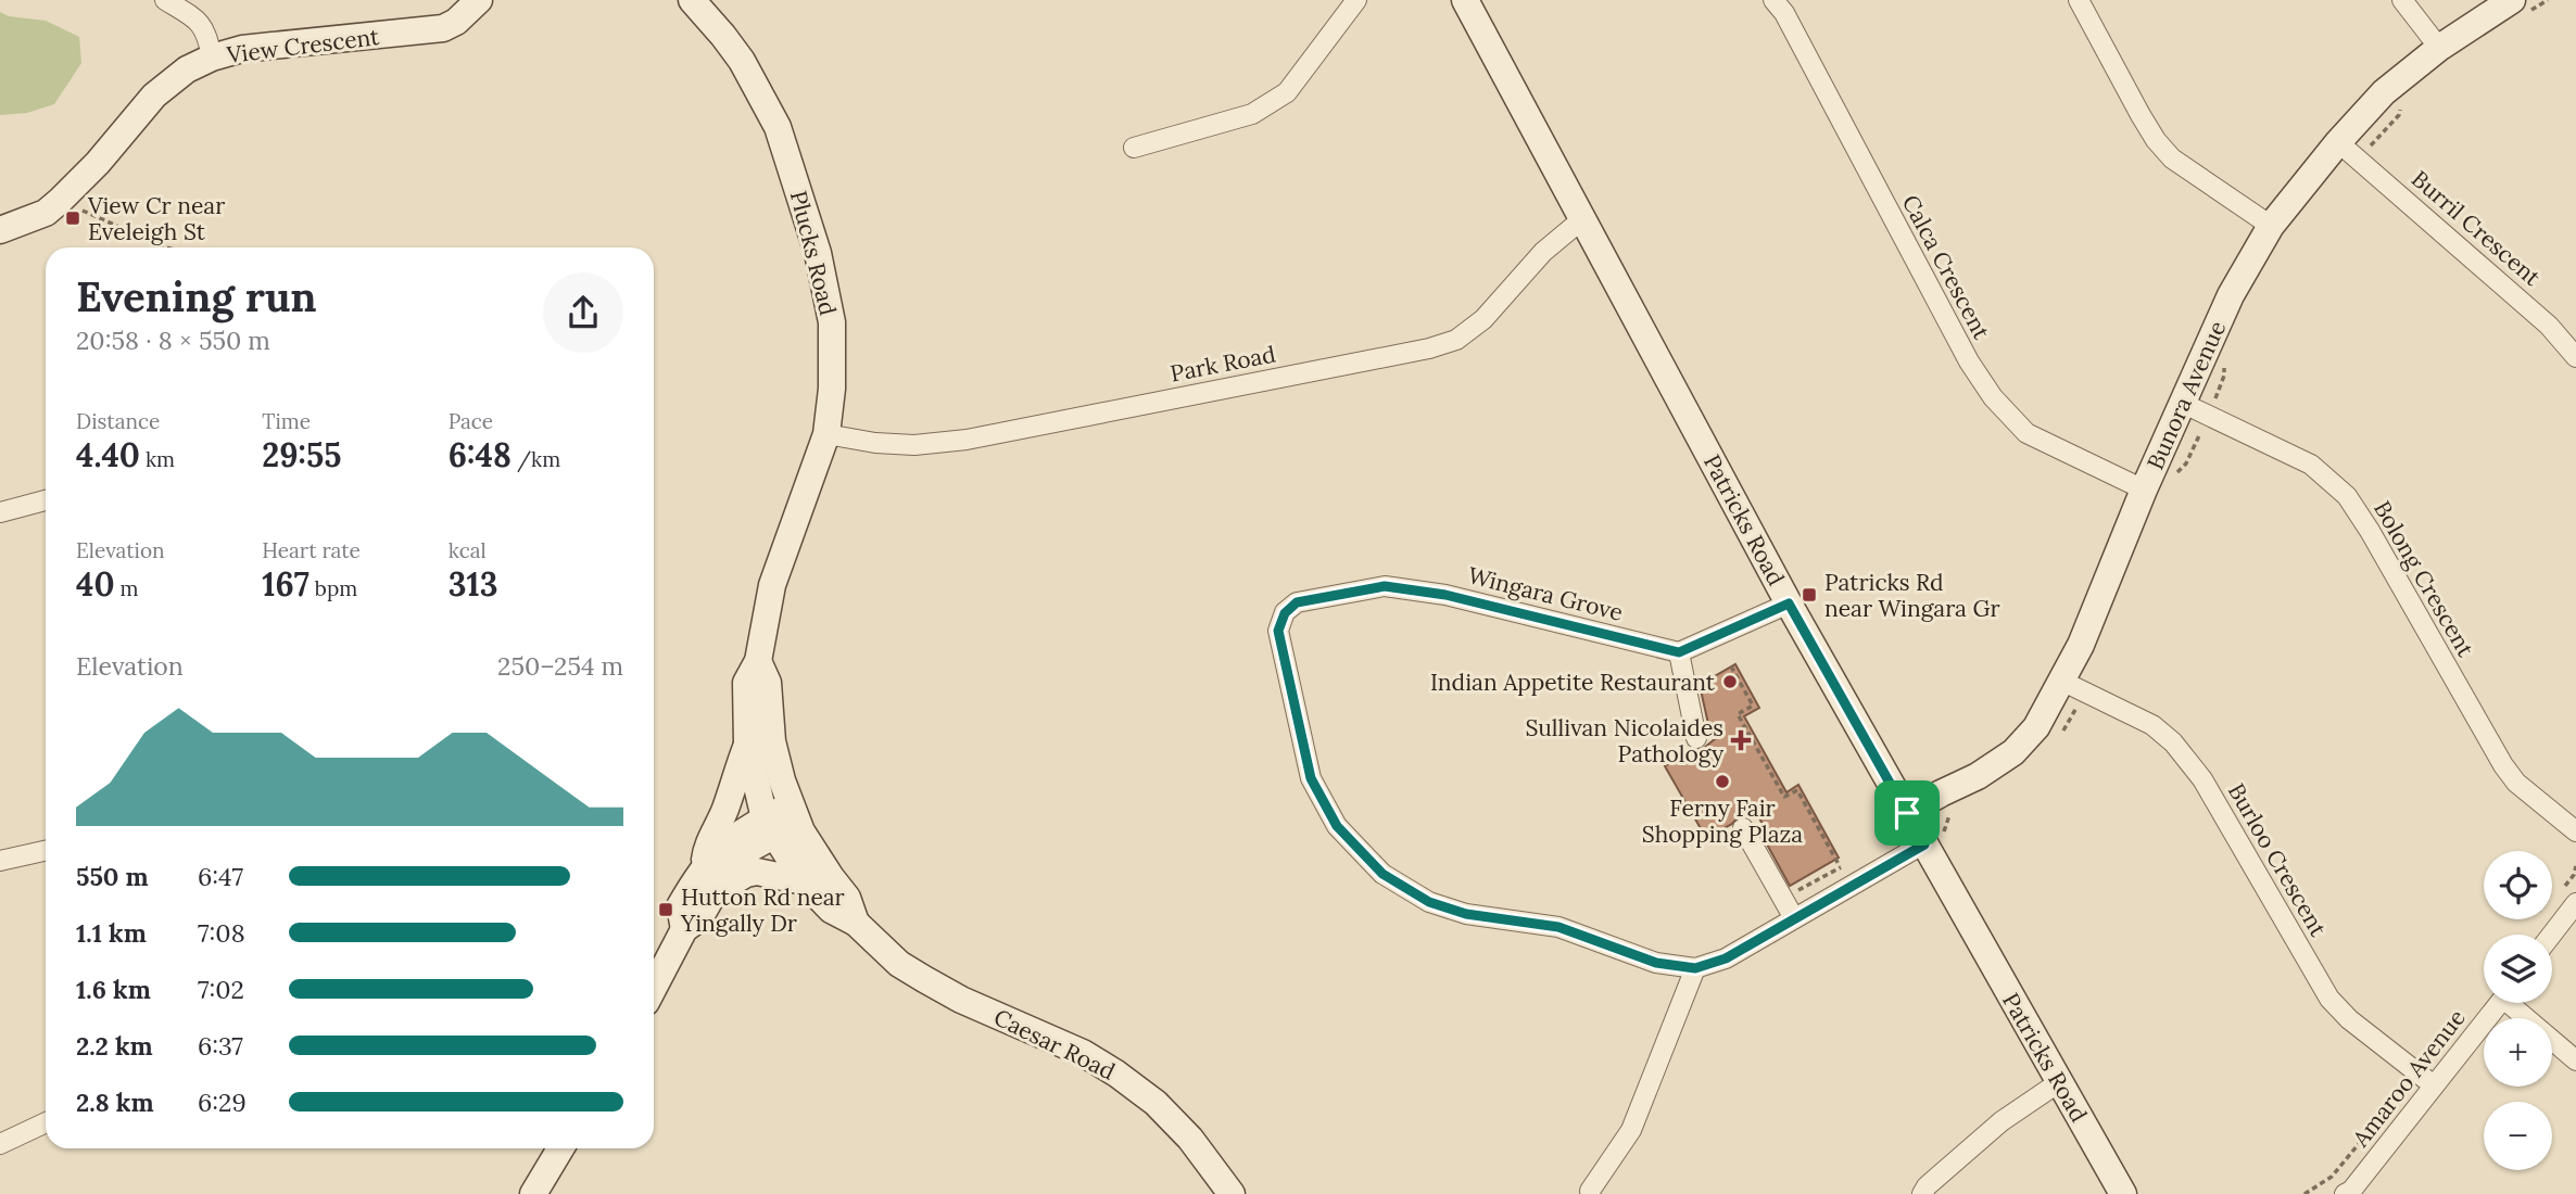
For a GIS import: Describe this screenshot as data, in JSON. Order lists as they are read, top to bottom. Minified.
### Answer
{"streets":{"street":["View Crescent","Burril Crescent","Plucks Road","Calca Crescent","Park Road","Bunora Avenue","Patricks Road","Bolong Crescent","Wingara Grove","Burloo Crescent","Caesar Road","Amaroo Avenue"]},"crossings":[["Burril Crescent","Bunora Avenue"],["Plucks Road","Park Road"],["Plucks Road","Caesar Road"],["Calca Crescent","Bunora Avenue"],["Park Road","Patricks Road"],["Bunora Avenue","Patricks Road"],["Bunora Avenue","Bolong Crescent"],["Bunora Avenue","Burloo Crescent"],["Burloo Crescent","Amaroo Avenue"]],"places":{"transit":["View Cr near Eveleigh St","Patricks Rd near Wingara Gr","Hutton Rd near Yingally Dr"],"other":["Indian Appetite Restaurant","Ferny Fair Shopping Plaza"],"health":["Sullivan Nicolaides Pathology"]},"page":{"heading":["Evening run","20:58 · 8 × 550 m"],"stats":[["Distance","4.40 km"],["Time","29:55"],["Pace","6:48 /km"],["Elevation","40 m"],["Heart rate","167 bpm"],["kcal","313"]],"chart":["Elevation","250–254 m"],"list":[{"name":"550 m","note":"6:47"},{"name":"1.1 km","note":"7:08"},{"name":"1.6 km","note":"7:02"},{"name":"2.2 km","note":"6:37"},{"name":"2.8 km","note":"6:29"}],"map_buttons":["+","−"]}}
